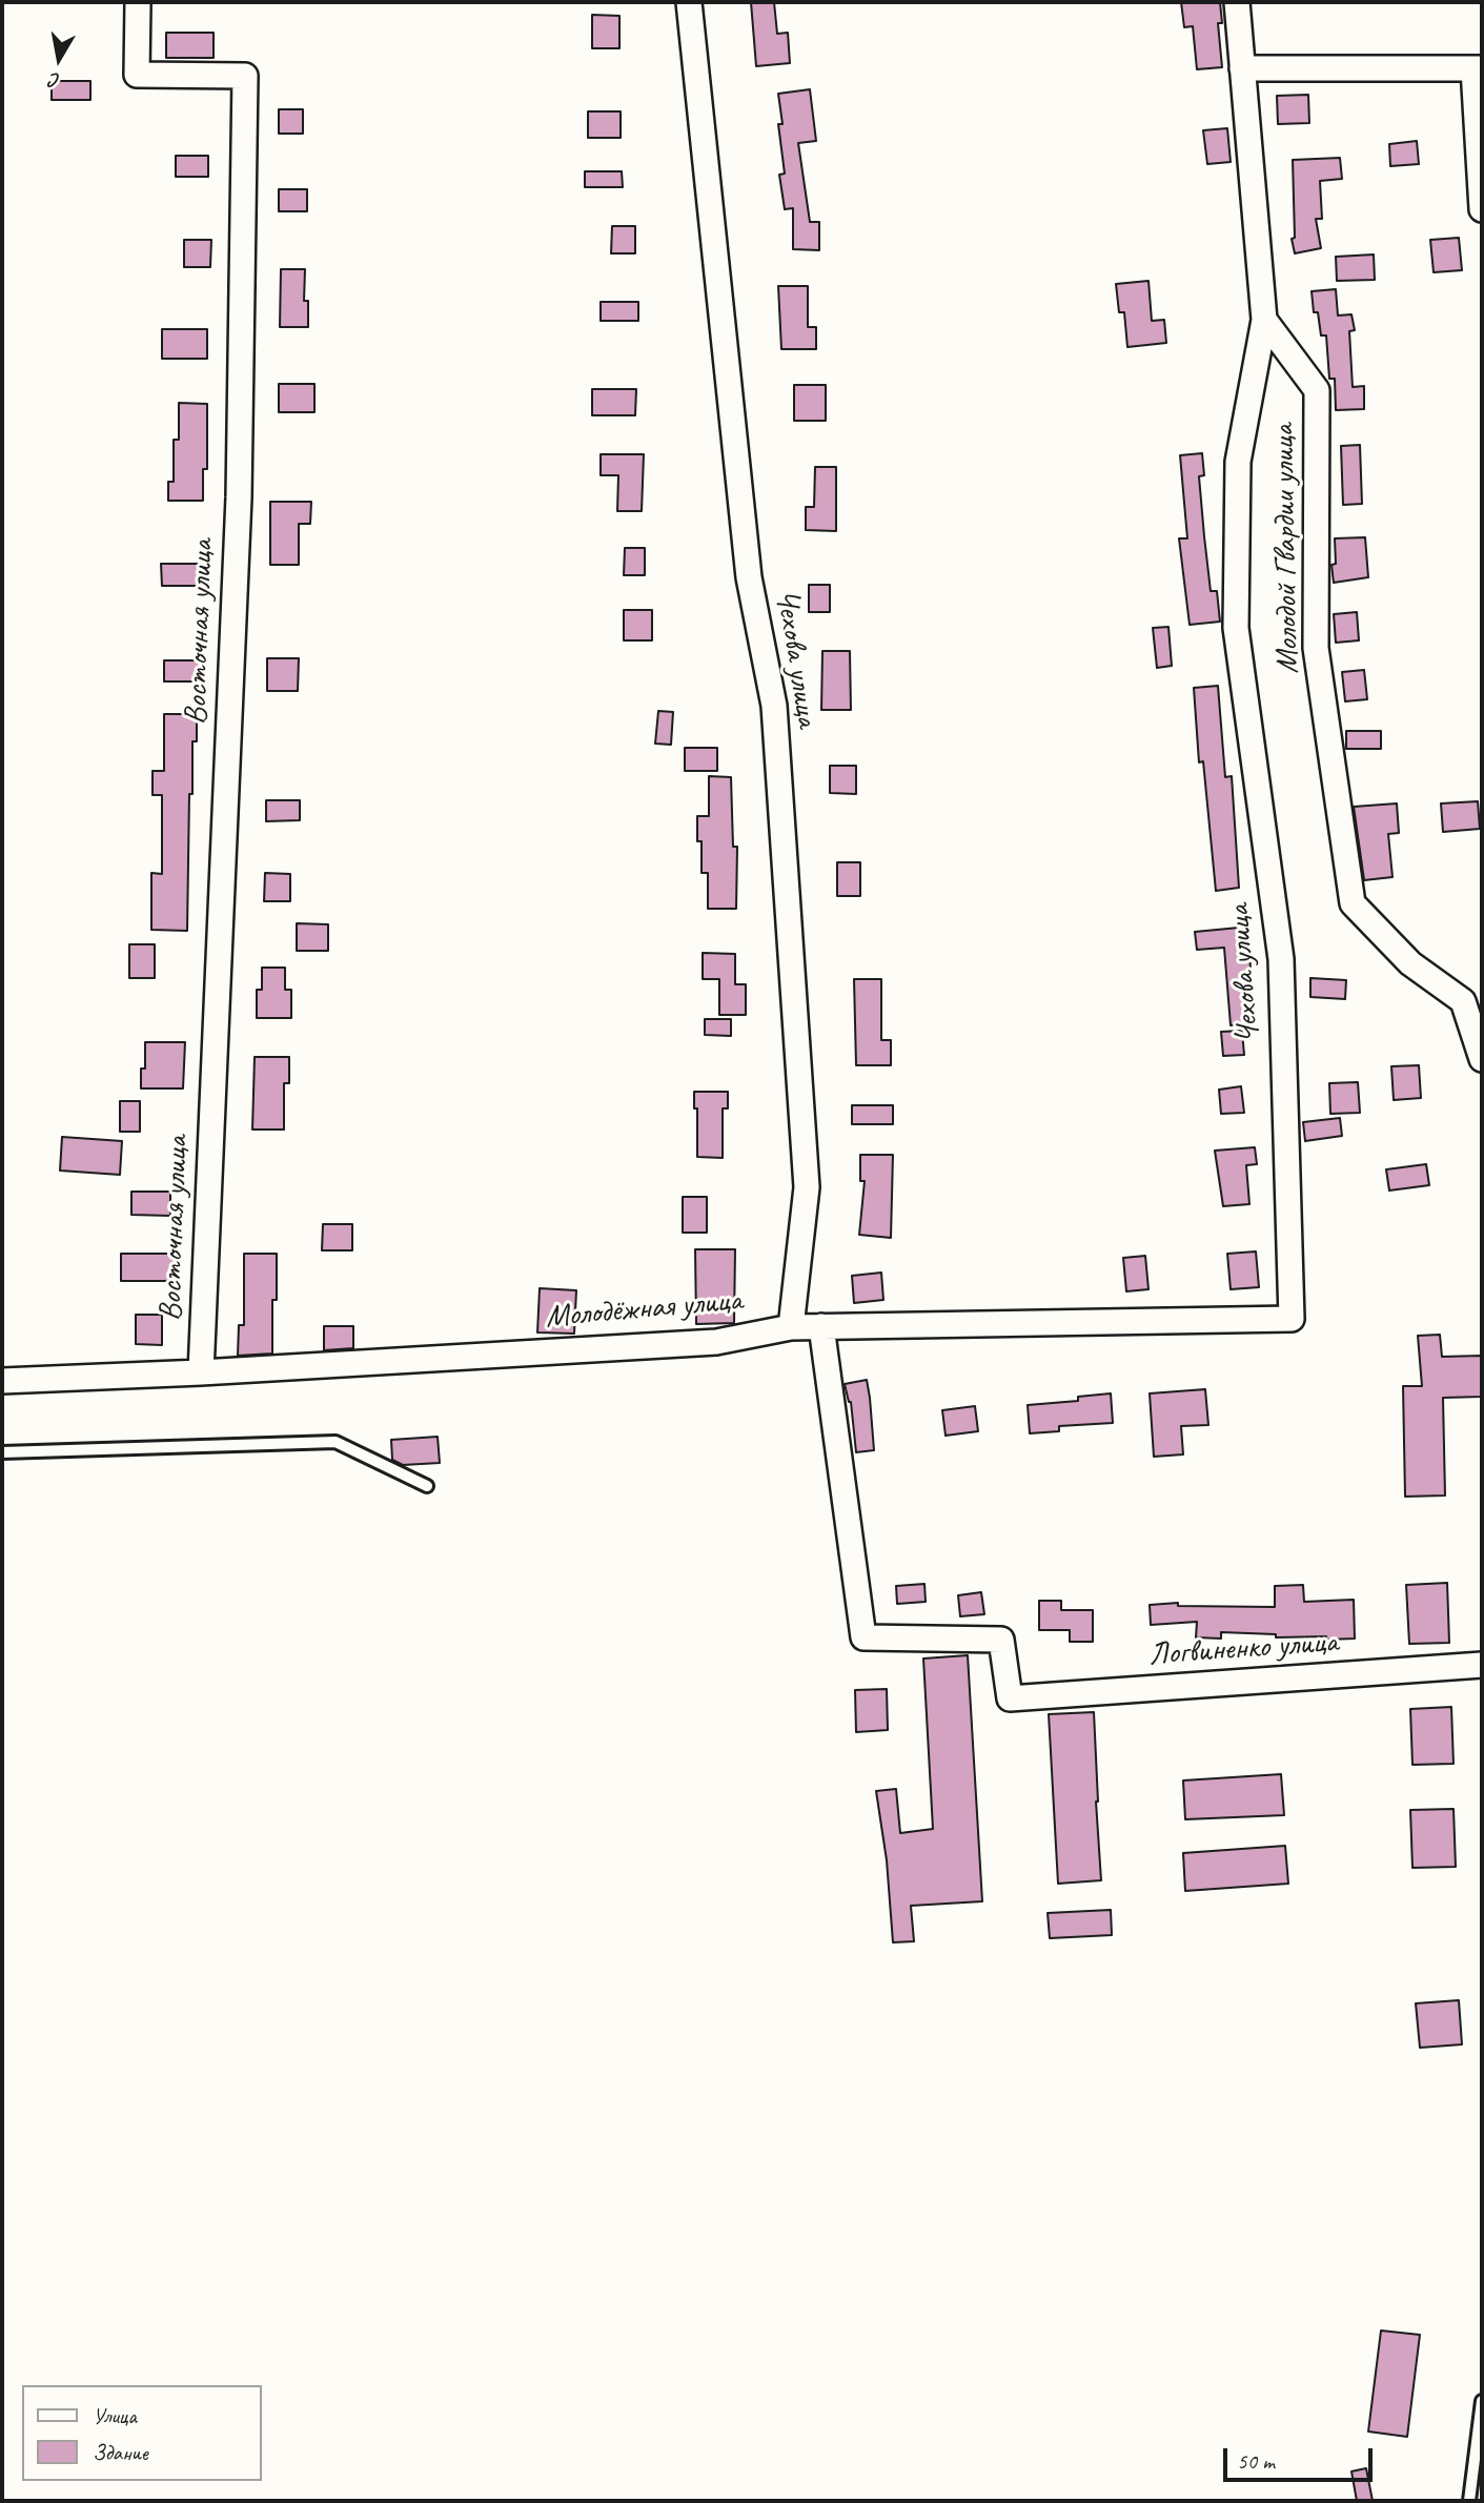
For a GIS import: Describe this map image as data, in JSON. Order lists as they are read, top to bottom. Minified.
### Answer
{"streets":{"street":["Молодой Гвардии улица","Восточная улица","Чехова улица","Молодёжная улица","Логвиненко улица"]},"crossings":[["Молодой Гвардии улица","Чехова улица"],["Восточная улица","Молодёжная улица"],["Чехова улица","Молодёжная улица"],["Молодёжная улица","Логвиненко улица"]],"legend":["Улица","Здание"],"scale_bar":"50 m","north":"bottom"}
